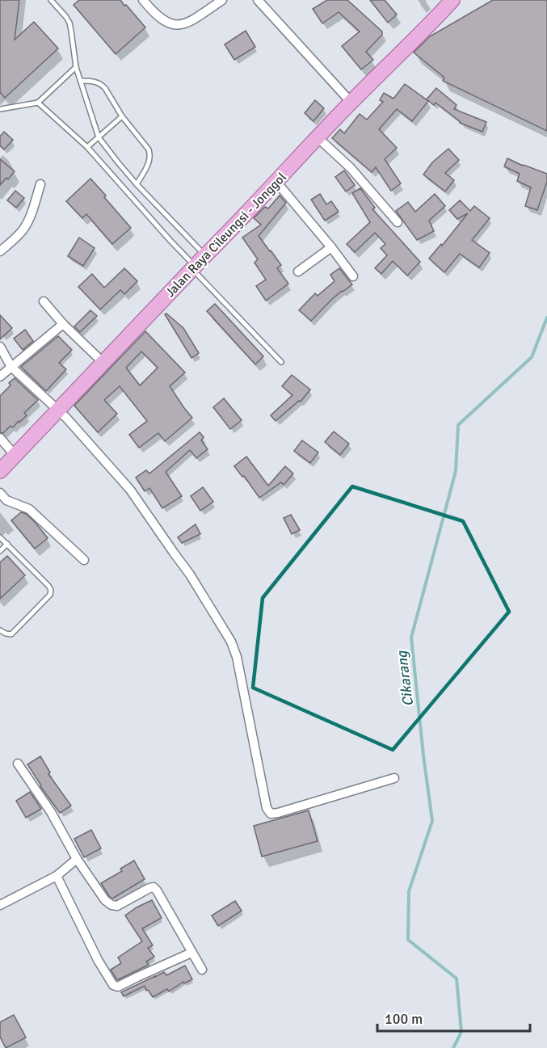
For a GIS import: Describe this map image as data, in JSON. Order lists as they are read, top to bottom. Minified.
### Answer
{"streets":{"main road":["Jalan Raya Cileungsi - Jonggol"]},"water":["Cikarang"],"scale_bar":"100 m"}
